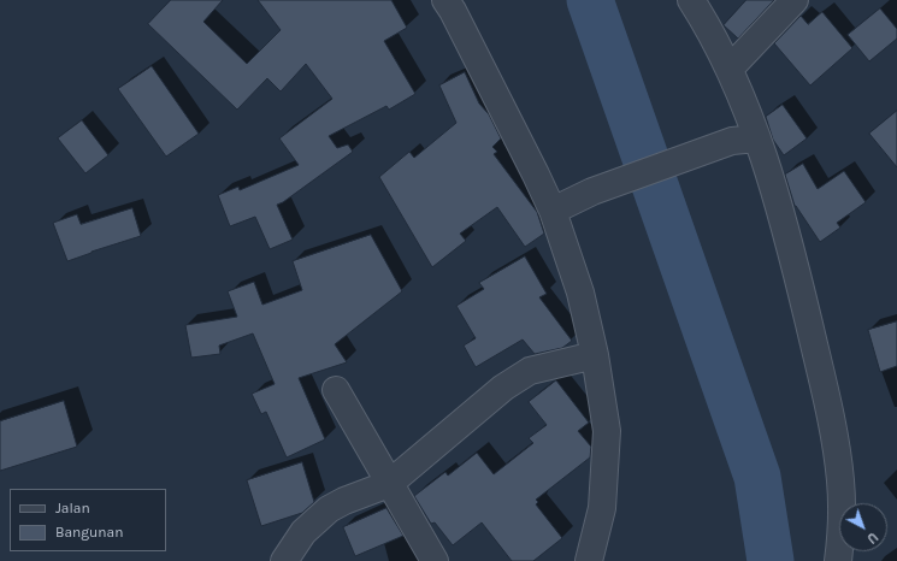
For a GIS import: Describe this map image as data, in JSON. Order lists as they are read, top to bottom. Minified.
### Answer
{"legend":["Jalan","Bangunan"],"north":"bottom right"}
